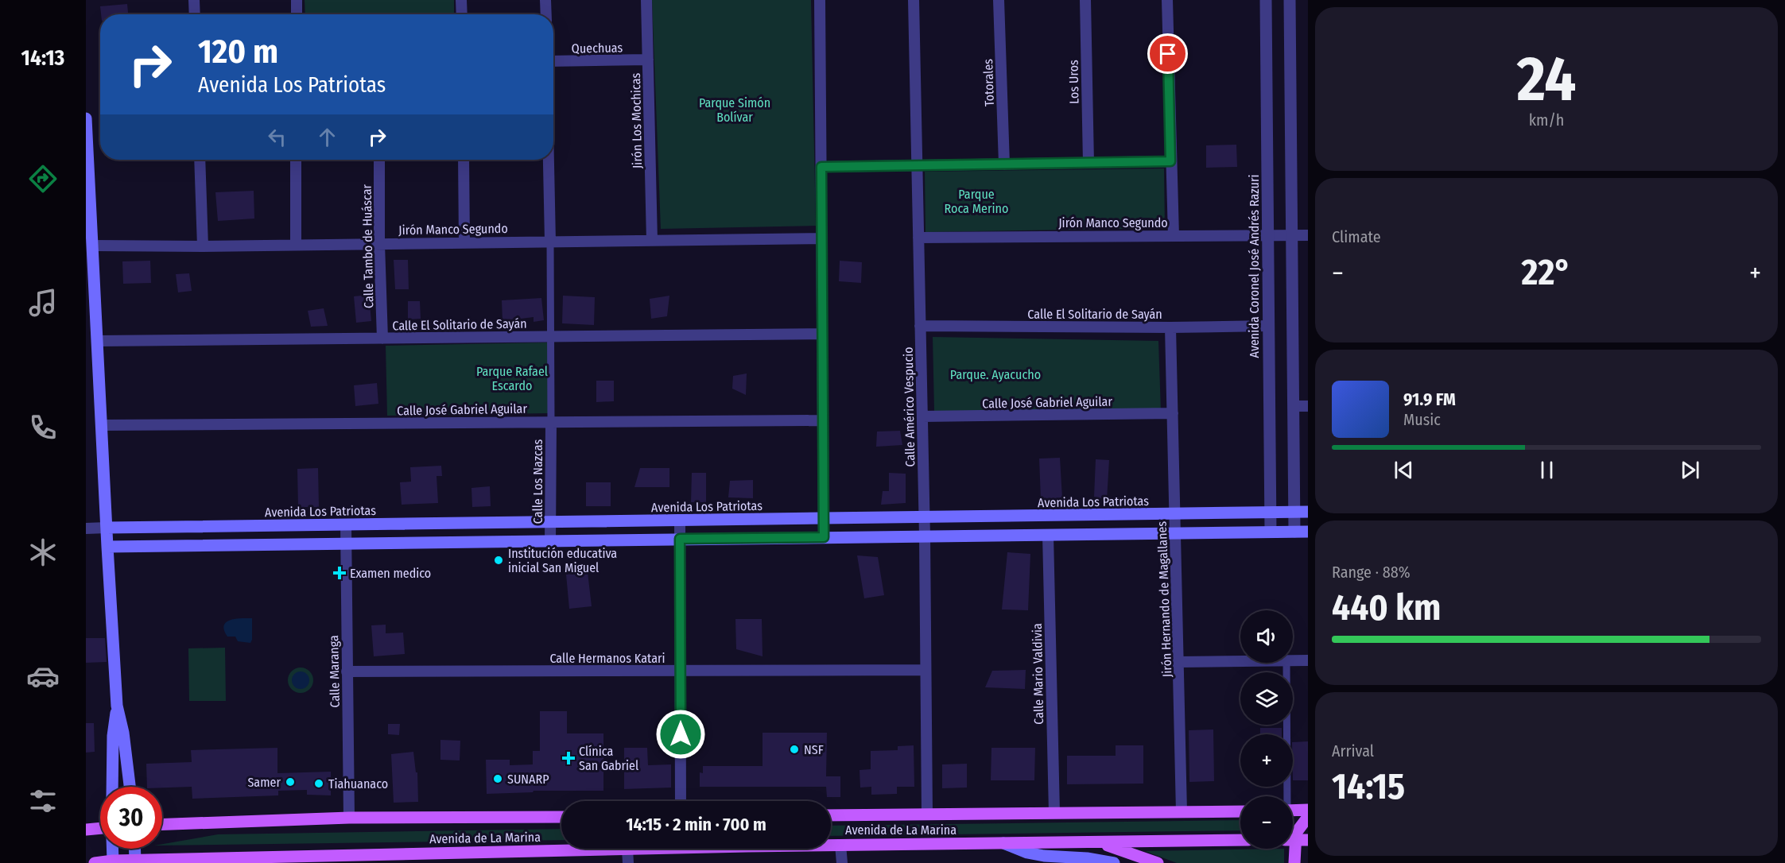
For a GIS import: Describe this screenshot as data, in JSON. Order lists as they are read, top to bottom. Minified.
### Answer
{"streets":{"main road":["Avenida Los Patriotas","Avenida de La Marina"],"street":["Quechuas","Los Uros","Totorales","Jirón Los Mochicas","Jirón Manco Segundo","Calle Tambo de Huáscar","Avenida Coronel José Andrés Razuri","Calle El Solitario de Sayán","Calle José Gabriel Aguilar","Calle Américo Vespucio","Calle Los Nazcas","Jirón Hernando de Magallanes","Calle Hermanos Katari","Calle Maranga","Calle Mario Valdivia"]},"crossings":[["Quechuas","Jirón Los Mochicas"],["Jirón Los Mochicas","Jirón Manco Segundo"],["Jirón Manco Segundo","Calle Tambo de Huáscar"],["Jirón Manco Segundo","Avenida Coronel José Andrés Razuri"],["Jirón Manco Segundo","Calle Américo Vespucio"],["Calle Tambo de Huáscar","Calle El Solitario de Sayán"],["Avenida Coronel José Andrés Razuri","Calle El Solitario de Sayán"],["Avenida Coronel José Andrés Razuri","Avenida Los Patriotas"],["Calle El Solitario de Sayán","Calle Américo Vespucio"],["Calle El Solitario de Sayán","Jirón Hernando de Magallanes"],["Calle José Gabriel Aguilar","Calle Américo Vespucio"],["Calle José Gabriel Aguilar","Calle Los Nazcas"],["Calle José Gabriel Aguilar","Jirón Hernando de Magallanes"],["Calle Américo Vespucio","Avenida Los Patriotas"],["Calle Américo Vespucio","Calle Hermanos Katari"],["Calle Américo Vespucio","Avenida de La Marina"],["Calle Los Nazcas","Avenida Los Patriotas"],["Avenida Los Patriotas","Jirón Hernando de Magallanes"],["Avenida Los Patriotas","Calle Maranga"],["Jirón Hernando de Magallanes","Avenida de La Marina"],["Calle Hermanos Katari","Calle Maranga"],["Calle Maranga","Avenida de La Marina"],["Calle Mario Valdivia","Avenida de La Marina"]],"parks":["Parque Simón Bolívar","Parque Roca Merino","Parque Rafael Escardo","Parque. Ayacucho"],"places":{"other":["Institución educativa inicial San Miguel","NSF","SUNARP","Samer","Tiahuanaco"],"health":["Examen medico","Clínica San Gabriel"]},"page":{"tabs":"14:13","tile":[["24","km/h"],"Climate",["Range · 88%","440 km"],["Arrival","14:15"]],"turn":["120 m","Avenida Los Patriotas"],"heat":["−","22°","+"],"song":["91.9 FM","Music"],"map_buttons":["+","−"],"limit":"30","trip":"14:15 · 2 min · 700 m"}}
